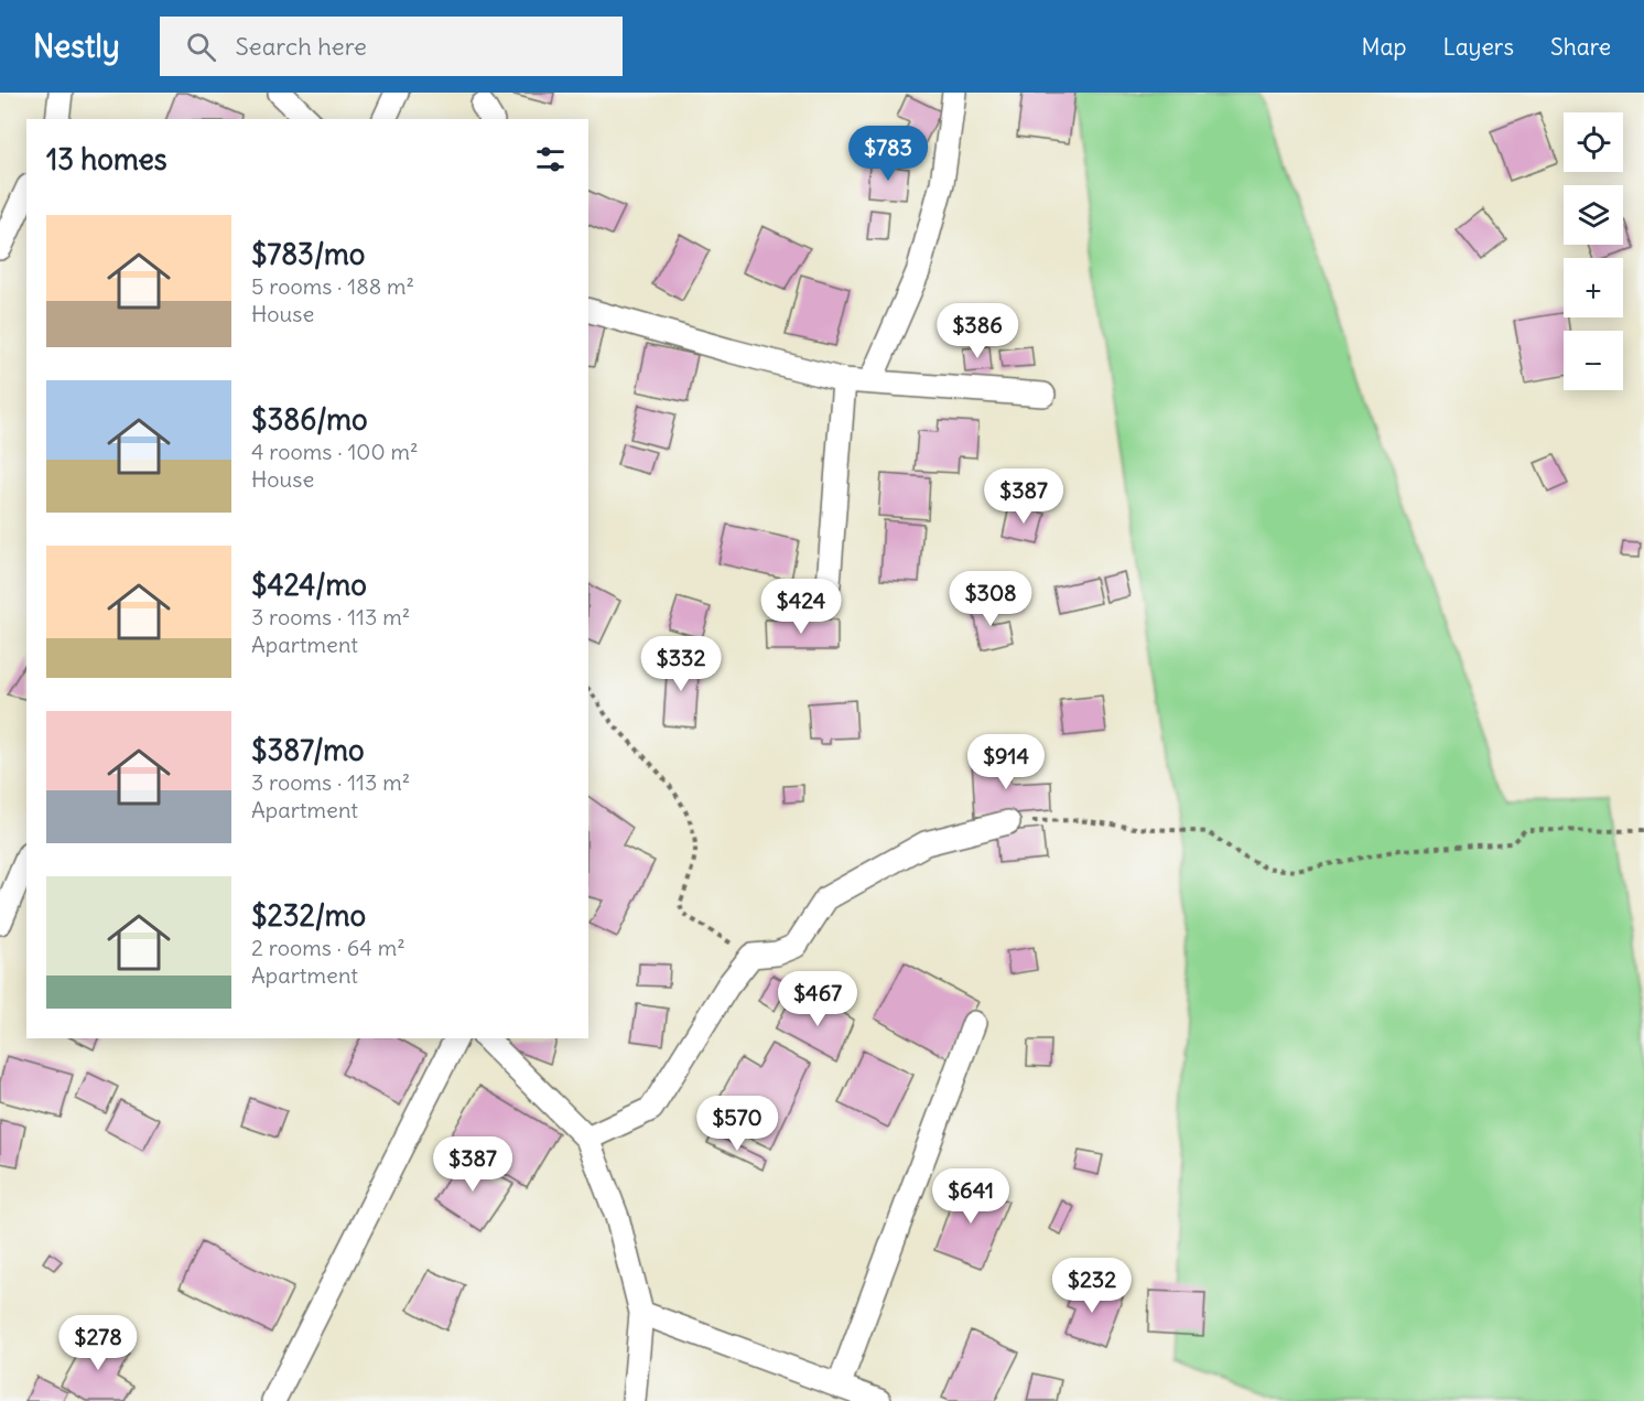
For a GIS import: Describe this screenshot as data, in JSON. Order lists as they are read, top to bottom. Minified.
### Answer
{"page":{"header":"Nestly","search":"Search here","nav":["Map","Layers","Share"],"map_buttons":["+","−"],"heading":"13 homes","price":["$783","$386","$387","$308","$424","$332","$914","$467","$570","$387","$641","$232","$278"],"list":[{"name":"$783/mo","note":"5 rooms · 188 m² · House"},{"name":"$386/mo","note":"4 rooms · 100 m² · House"},{"name":"$424/mo","note":"3 rooms · 113 m² · Apartment"},{"name":"$387/mo","note":"3 rooms · 113 m² · Apartment"},{"name":"$232/mo","note":"2 rooms · 64 m² · Apartment"}]}}
